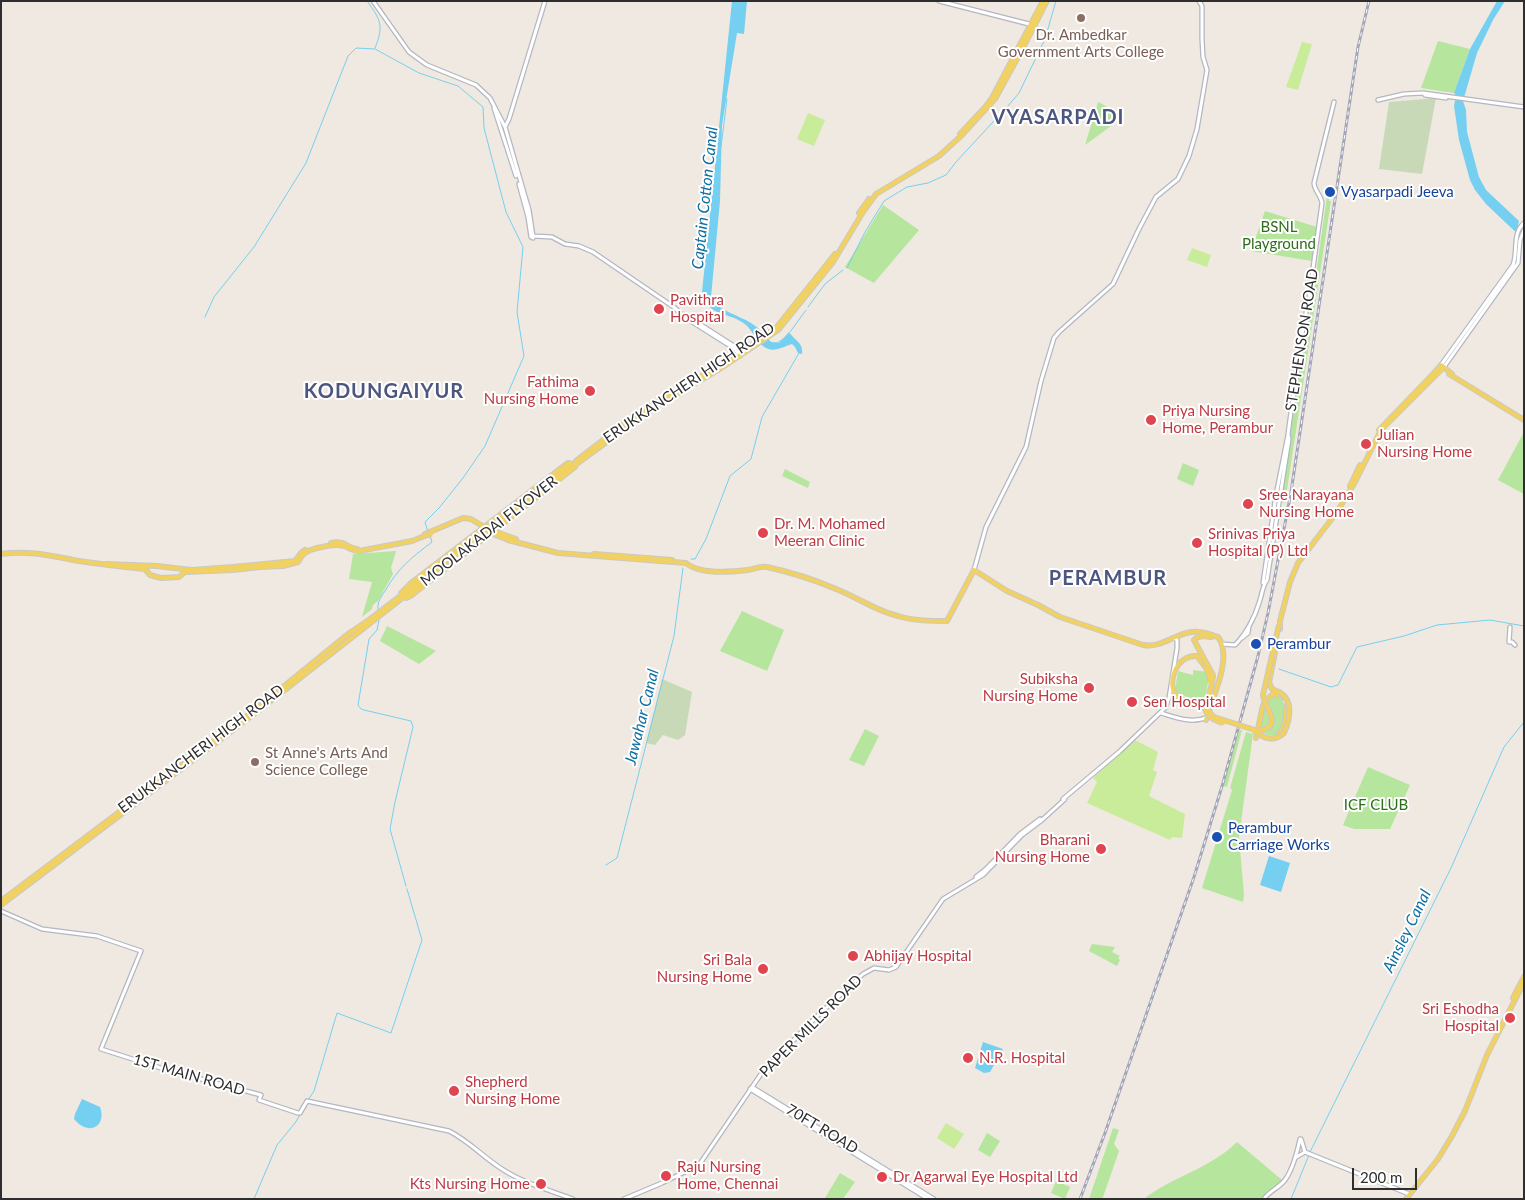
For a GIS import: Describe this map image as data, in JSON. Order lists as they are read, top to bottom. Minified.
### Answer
{"streets":{"main road":["STEPHENSON ROAD","ERUKKANCHERI HIGH ROAD","MOOLAKADAI FLYOVER","PAPER MILLS ROAD","1ST MAIN ROAD","70FT ROAD"]},"crossings":[["ERUKKANCHERI HIGH ROAD","MOOLAKADAI FLYOVER"],["PAPER MILLS ROAD","70FT ROAD"]],"districts":["VYASARPADI","KODUNGAIYUR","PERAMBUR"],"water":["Captain Cotton Canal","Jawahar Canal","Ainsley Canal"],"parks":["BSNL Playground","ICF CLUB"],"places":["Dr. Ambedkar Government Arts College","Vyasarpadi Jeeva","Pavithra Hospital","Fathima Nursing Home","Priya Nursing Home, Perambur","Julian Nursing Home","Sree Narayana Nursing Home","Dr. M. Mohamed Meeran Clinic","Srinivas Priya Hospital (P) Ltd","Perambur","Subiksha Nursing Home","Sen Hospital","St Anne's Arts And Science College","Perambur Carriage Works","Bharani Nursing Home","Abhijay Hospital","Sri Bala Nursing Home","Sri Eshodha Hospital","N.R. Hospital","Shepherd Nursing Home","Raju Nursing Home, Chennai","Dr Agarwal Eye Hospital Ltd","Kts Nursing Home"],"scale_bar":"200 m"}
